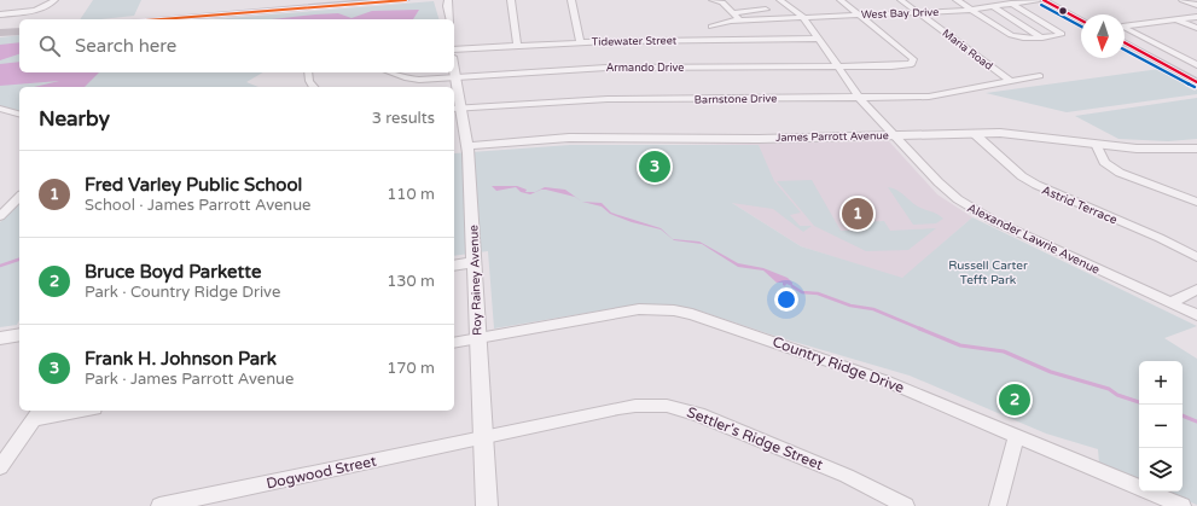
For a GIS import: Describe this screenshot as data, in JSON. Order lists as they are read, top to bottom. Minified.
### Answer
{"streets":{"street":["West Bay Drive","Tidewater Street","Maria Road","Armando Drive","Barnstone Drive","James Parrott Avenue","Astrid Terrace","Alexander Lawrie Avenue","Roy Rainey Avenue","Country Ridge Drive","Settler's Ridge Street","Dogwood Street"]},"crossings":[["West Bay Drive","Maria Road"],["West Bay Drive","Alexander Lawrie Avenue"],["Tidewater Street","Alexander Lawrie Avenue"],["Maria Road","Barnstone Drive"],["Armando Drive","Alexander Lawrie Avenue"],["Armando Drive","Roy Rainey Avenue"],["Barnstone Drive","Alexander Lawrie Avenue"],["Barnstone Drive","Roy Rainey Avenue"],["James Parrott Avenue","Astrid Terrace"],["James Parrott Avenue","Alexander Lawrie Avenue"],["James Parrott Avenue","Roy Rainey Avenue"],["Roy Rainey Avenue","Country Ridge Drive"],["Roy Rainey Avenue","Settler's Ridge Street"],["Roy Rainey Avenue","Dogwood Street"],["Settler's Ridge Street","Dogwood Street"]],"parks":["Russell Carter Tefft Park"],"north":"bottom","page":{"search":"Search here","heading":["Nearby","3 results"],"pins":["3","1","2"],"list":[{"mark":"1","name":"Fred Varley Public School","note":"School · James Parrott Avenue","value":"110 m"},{"mark":"2","name":"Bruce Boyd Parkette","note":"Park · Country Ridge Drive","value":"130 m"},{"mark":"3","name":"Frank H. Johnson Park","note":"Park · James Parrott Avenue","value":"170 m"}],"map_buttons":["+","−"]}}
